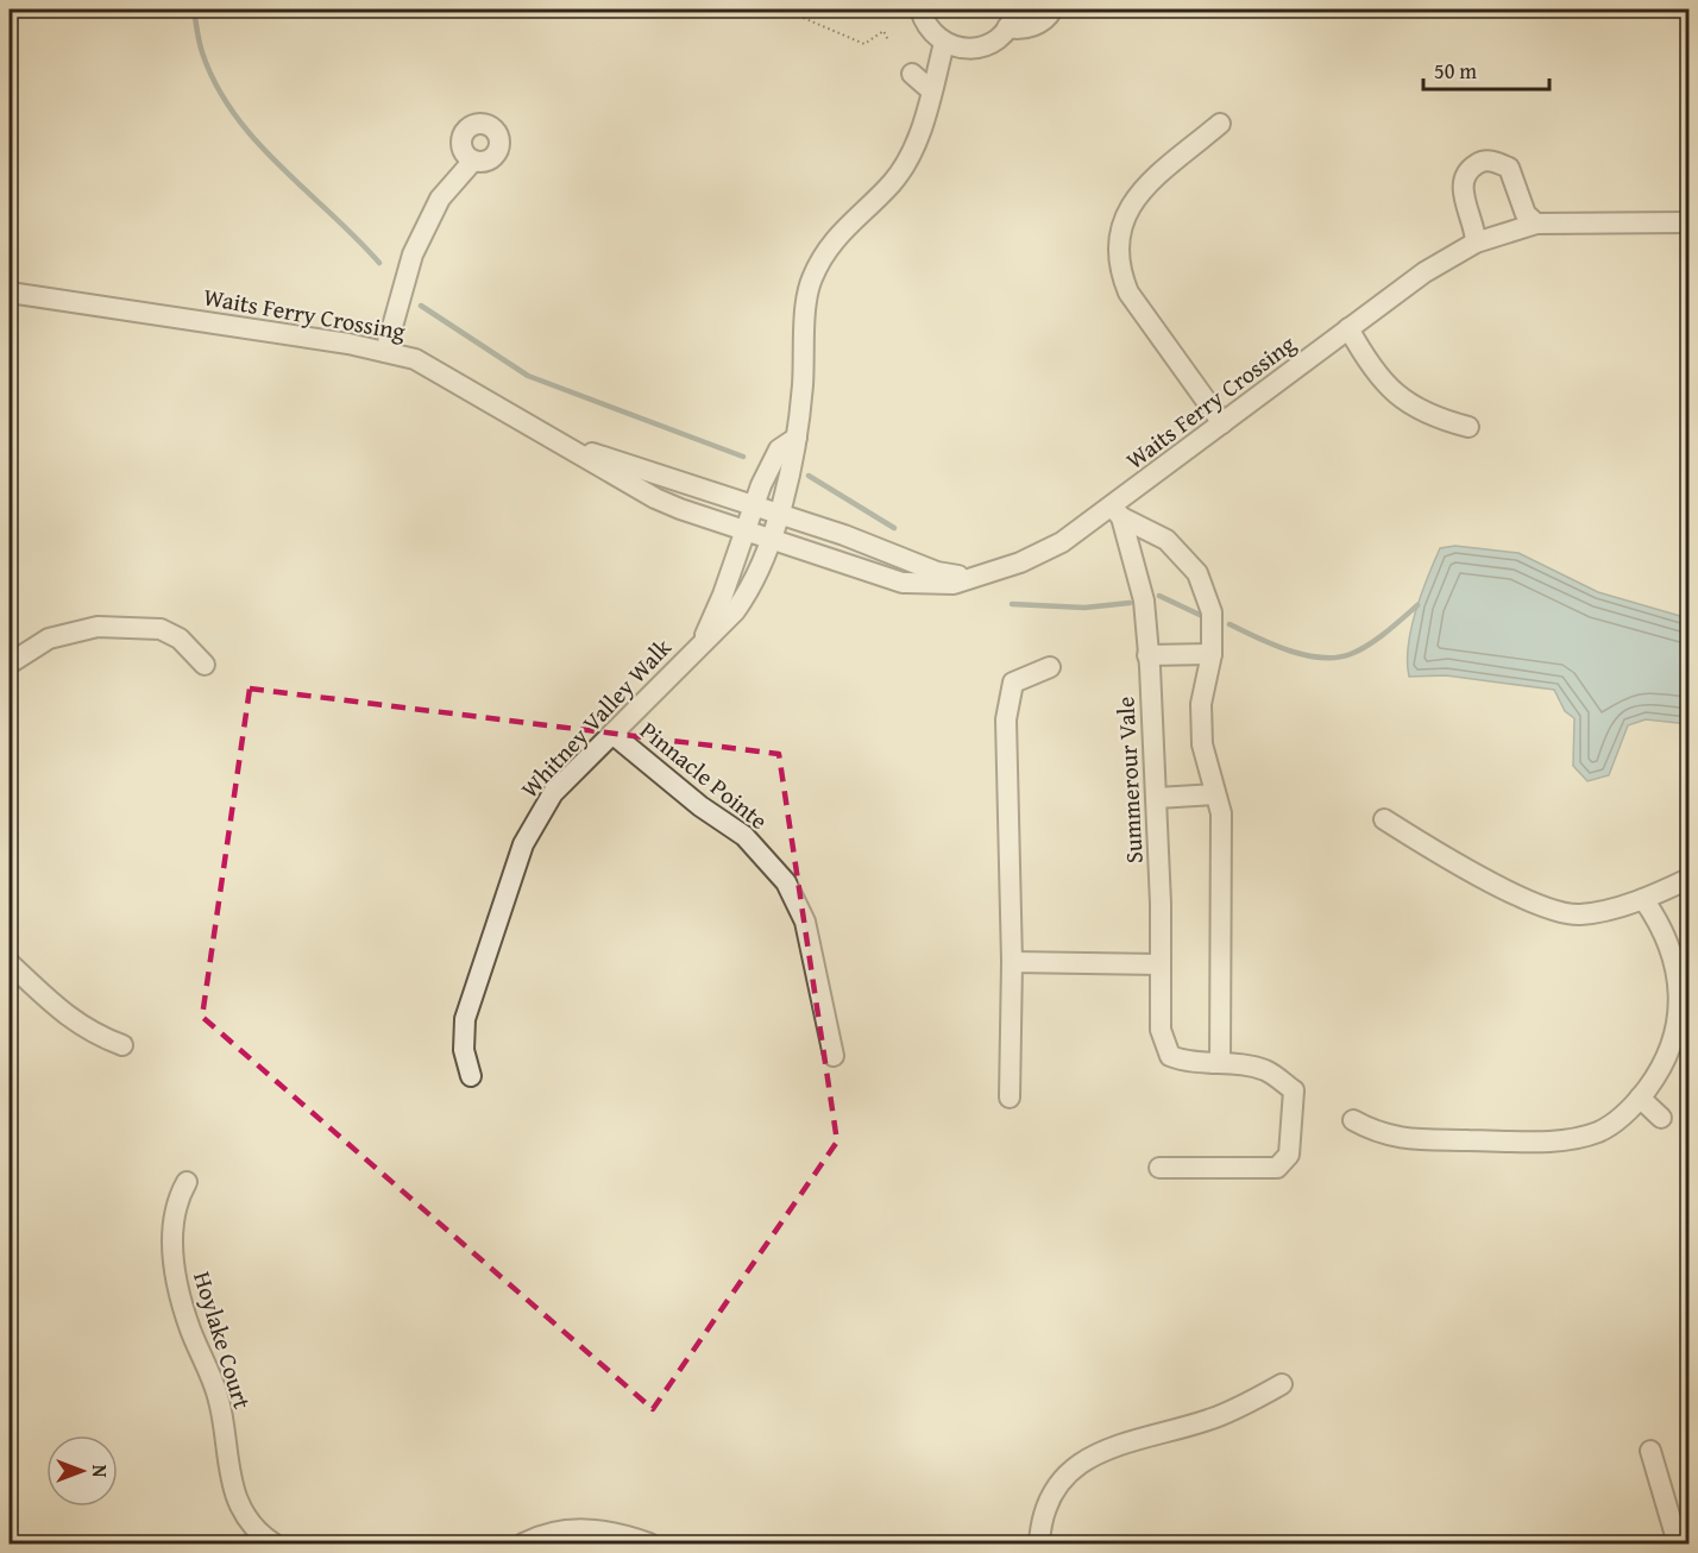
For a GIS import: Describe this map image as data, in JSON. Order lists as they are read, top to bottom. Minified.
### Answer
{"streets":{"street":["Waits Ferry Crossing","Whitney Valley Walk","Pinnacle Pointe","Summerour Vale","Hoylake Court"]},"crossings":[["Waits Ferry Crossing","Whitney Valley Walk"],["Waits Ferry Crossing","Summerour Vale"],["Whitney Valley Walk","Pinnacle Pointe"]],"scale_bar":"50 m","north":"right"}
